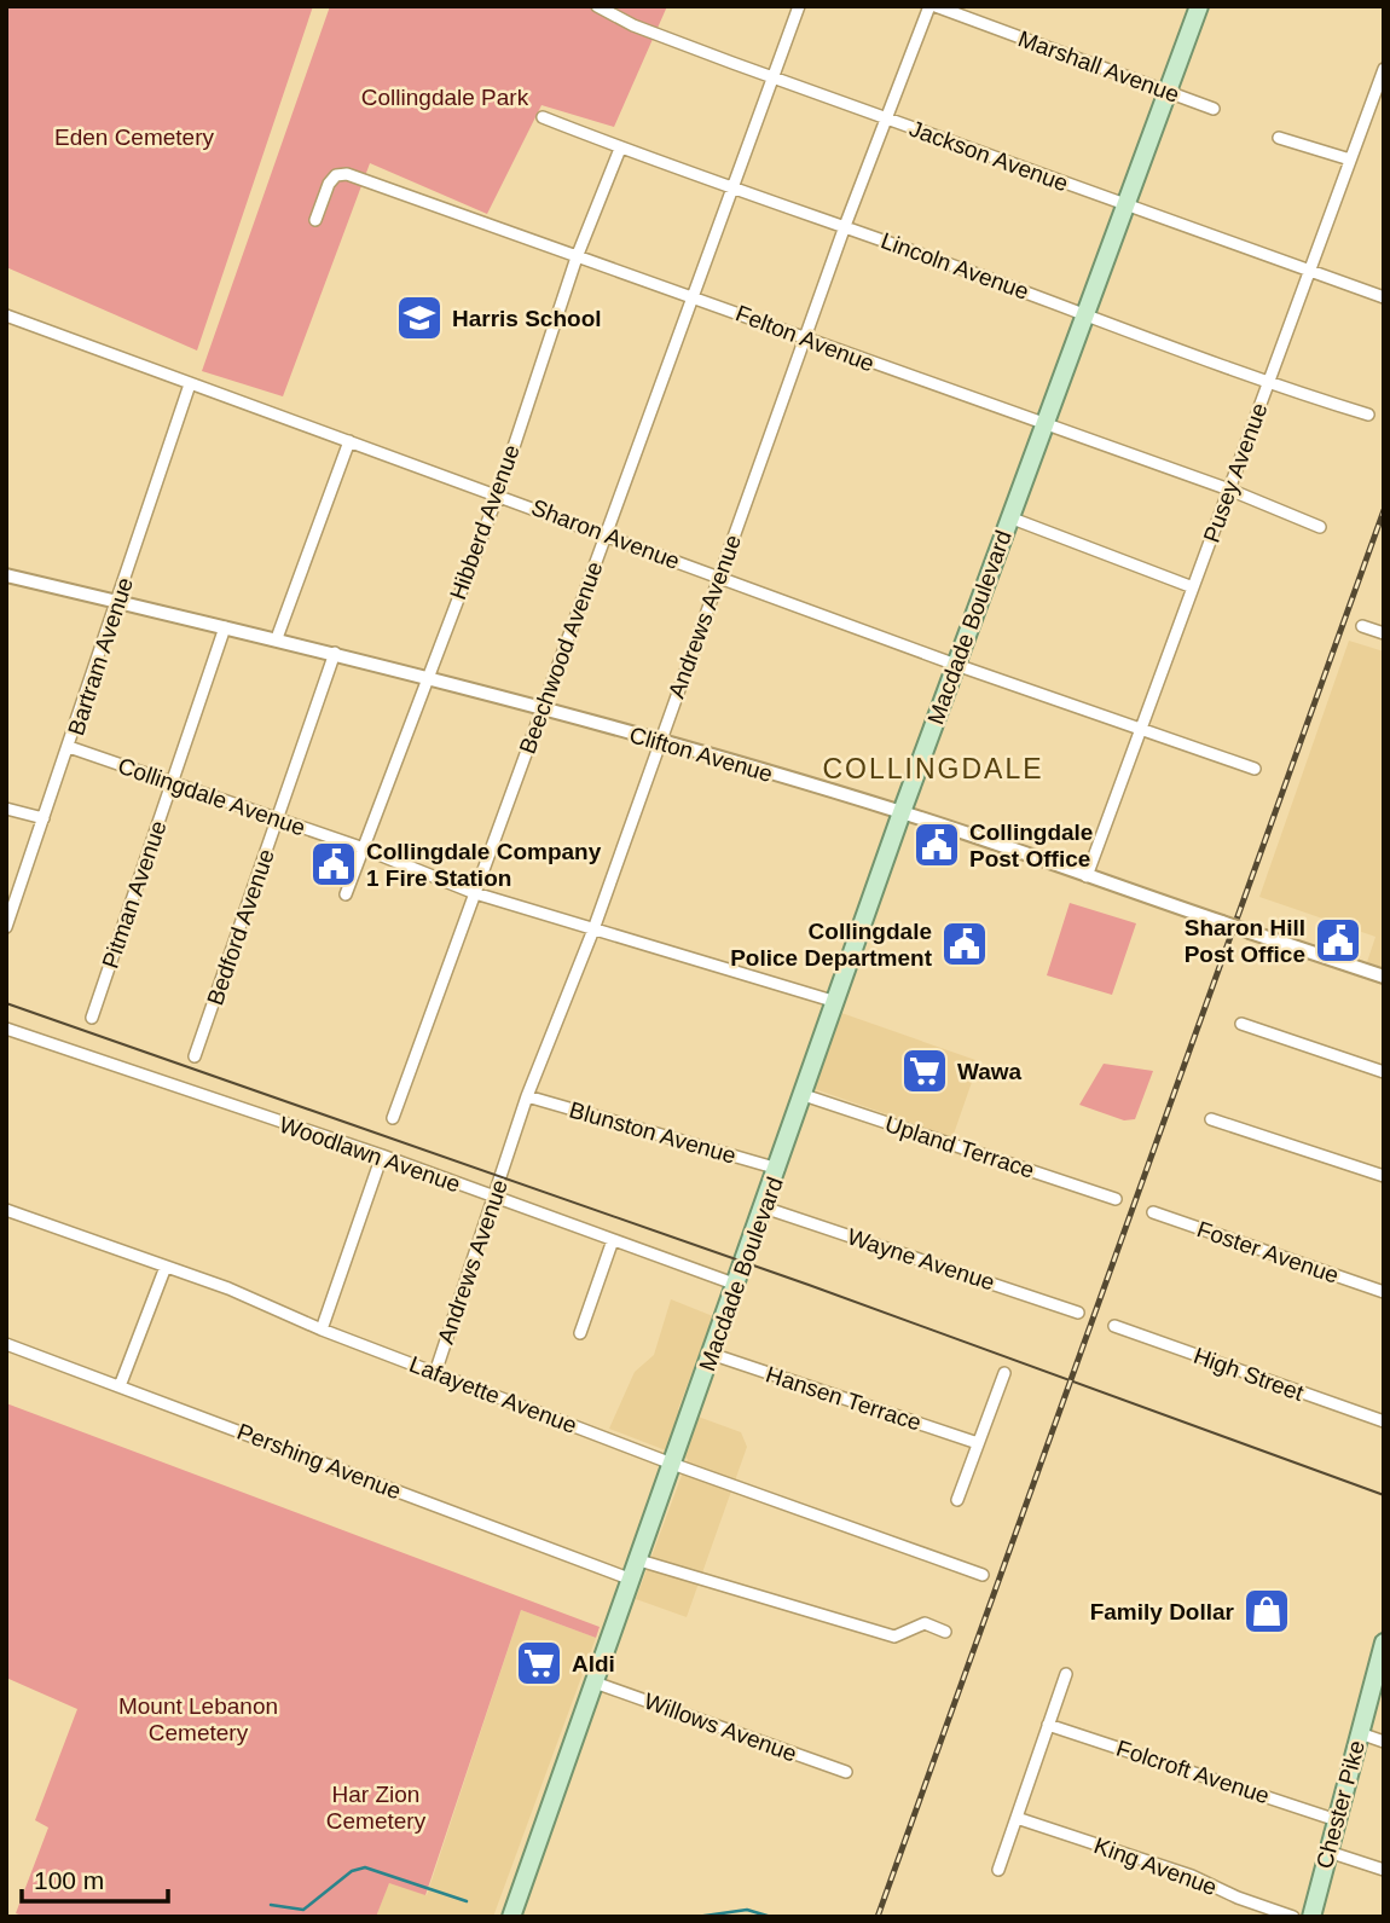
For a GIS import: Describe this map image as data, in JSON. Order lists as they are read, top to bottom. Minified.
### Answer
{"streets":{"main road":["Macdade Boulevard","Chester Pike"],"street":["Marshall Avenue","Jackson Avenue","Lincoln Avenue","Felton Avenue","Pusey Avenue","Hibberd Avenue","Sharon Avenue","Andrews Avenue","Bartram Avenue","Beechwood Avenue","Clifton Avenue","Collingdale Avenue","Pitman Avenue","Bedford Avenue","Blunston Avenue","Upland Terrace","Woodlawn Avenue","Foster Avenue","Wayne Avenue","High Street","Lafayette Avenue","Hansen Terrace","Pershing Avenue","Willows Avenue","Folcroft Avenue","King Avenue"]},"crossings":[["Marshall Avenue","Andrews Avenue"],["Marshall Avenue","Macdade Boulevard"],["Jackson Avenue","Pusey Avenue"],["Jackson Avenue","Andrews Avenue"],["Jackson Avenue","Macdade Boulevard"],["Jackson Avenue","Beechwood Avenue"],["Lincoln Avenue","Pusey Avenue"],["Lincoln Avenue","Hibberd Avenue"],["Lincoln Avenue","Andrews Avenue"],["Lincoln Avenue","Macdade Boulevard"],["Lincoln Avenue","Beechwood Avenue"],["Felton Avenue","Pusey Avenue"],["Felton Avenue","Hibberd Avenue"],["Felton Avenue","Andrews Avenue"],["Felton Avenue","Macdade Boulevard"],["Felton Avenue","Beechwood Avenue"],["Pusey Avenue","Sharon Avenue"],["Pusey Avenue","Clifton Avenue"],["Hibberd Avenue","Sharon Avenue"],["Hibberd Avenue","Clifton Avenue"],["Hibberd Avenue","Collingdale Avenue"],["Sharon Avenue","Andrews Avenue"],["Sharon Avenue","Macdade Boulevard"],["Sharon Avenue","Bartram Avenue"],["Sharon Avenue","Beechwood Avenue"],["Andrews Avenue","Clifton Avenue"],["Andrews Avenue","Collingdale Avenue"],["Andrews Avenue","Blunston Avenue"],["Andrews Avenue","Woodlawn Avenue"],["Andrews Avenue","Lafayette Avenue"],["Macdade Boulevard","Clifton Avenue"],["Macdade Boulevard","Collingdale Avenue"],["Macdade Boulevard","Blunston Avenue"],["Macdade Boulevard","Upland Terrace"],["Macdade Boulevard","Woodlawn Avenue"],["Macdade Boulevard","Wayne Avenue"],["Macdade Boulevard","Lafayette Avenue"],["Macdade Boulevard","Hansen Terrace"],["Macdade Boulevard","Pershing Avenue"],["Macdade Boulevard","Willows Avenue"],["Bartram Avenue","Clifton Avenue"],["Bartram Avenue","Collingdale Avenue"],["Beechwood Avenue","Clifton Avenue"],["Beechwood Avenue","Collingdale Avenue"],["Clifton Avenue","Pitman Avenue"],["Clifton Avenue","Bedford Avenue"],["Collingdale Avenue","Pitman Avenue"],["Collingdale Avenue","Bedford Avenue"],["Folcroft Avenue","Chester Pike"]],"districts":["COLLINGDALE"],"parks":["Collingdale Park","Eden Cemetery","Mount Lebanon Cemetery","Har Zion Cemetery"],"places":{"school or university":["Harris School"],"public building":["Collingdale Post Office","Collingdale Company 1 Fire Station","Sharon Hill Post Office","Collingdale Police Department"],"supermarket":["Wawa","Aldi"],"shop":["Family Dollar"]},"scale_bar":"100 m"}
